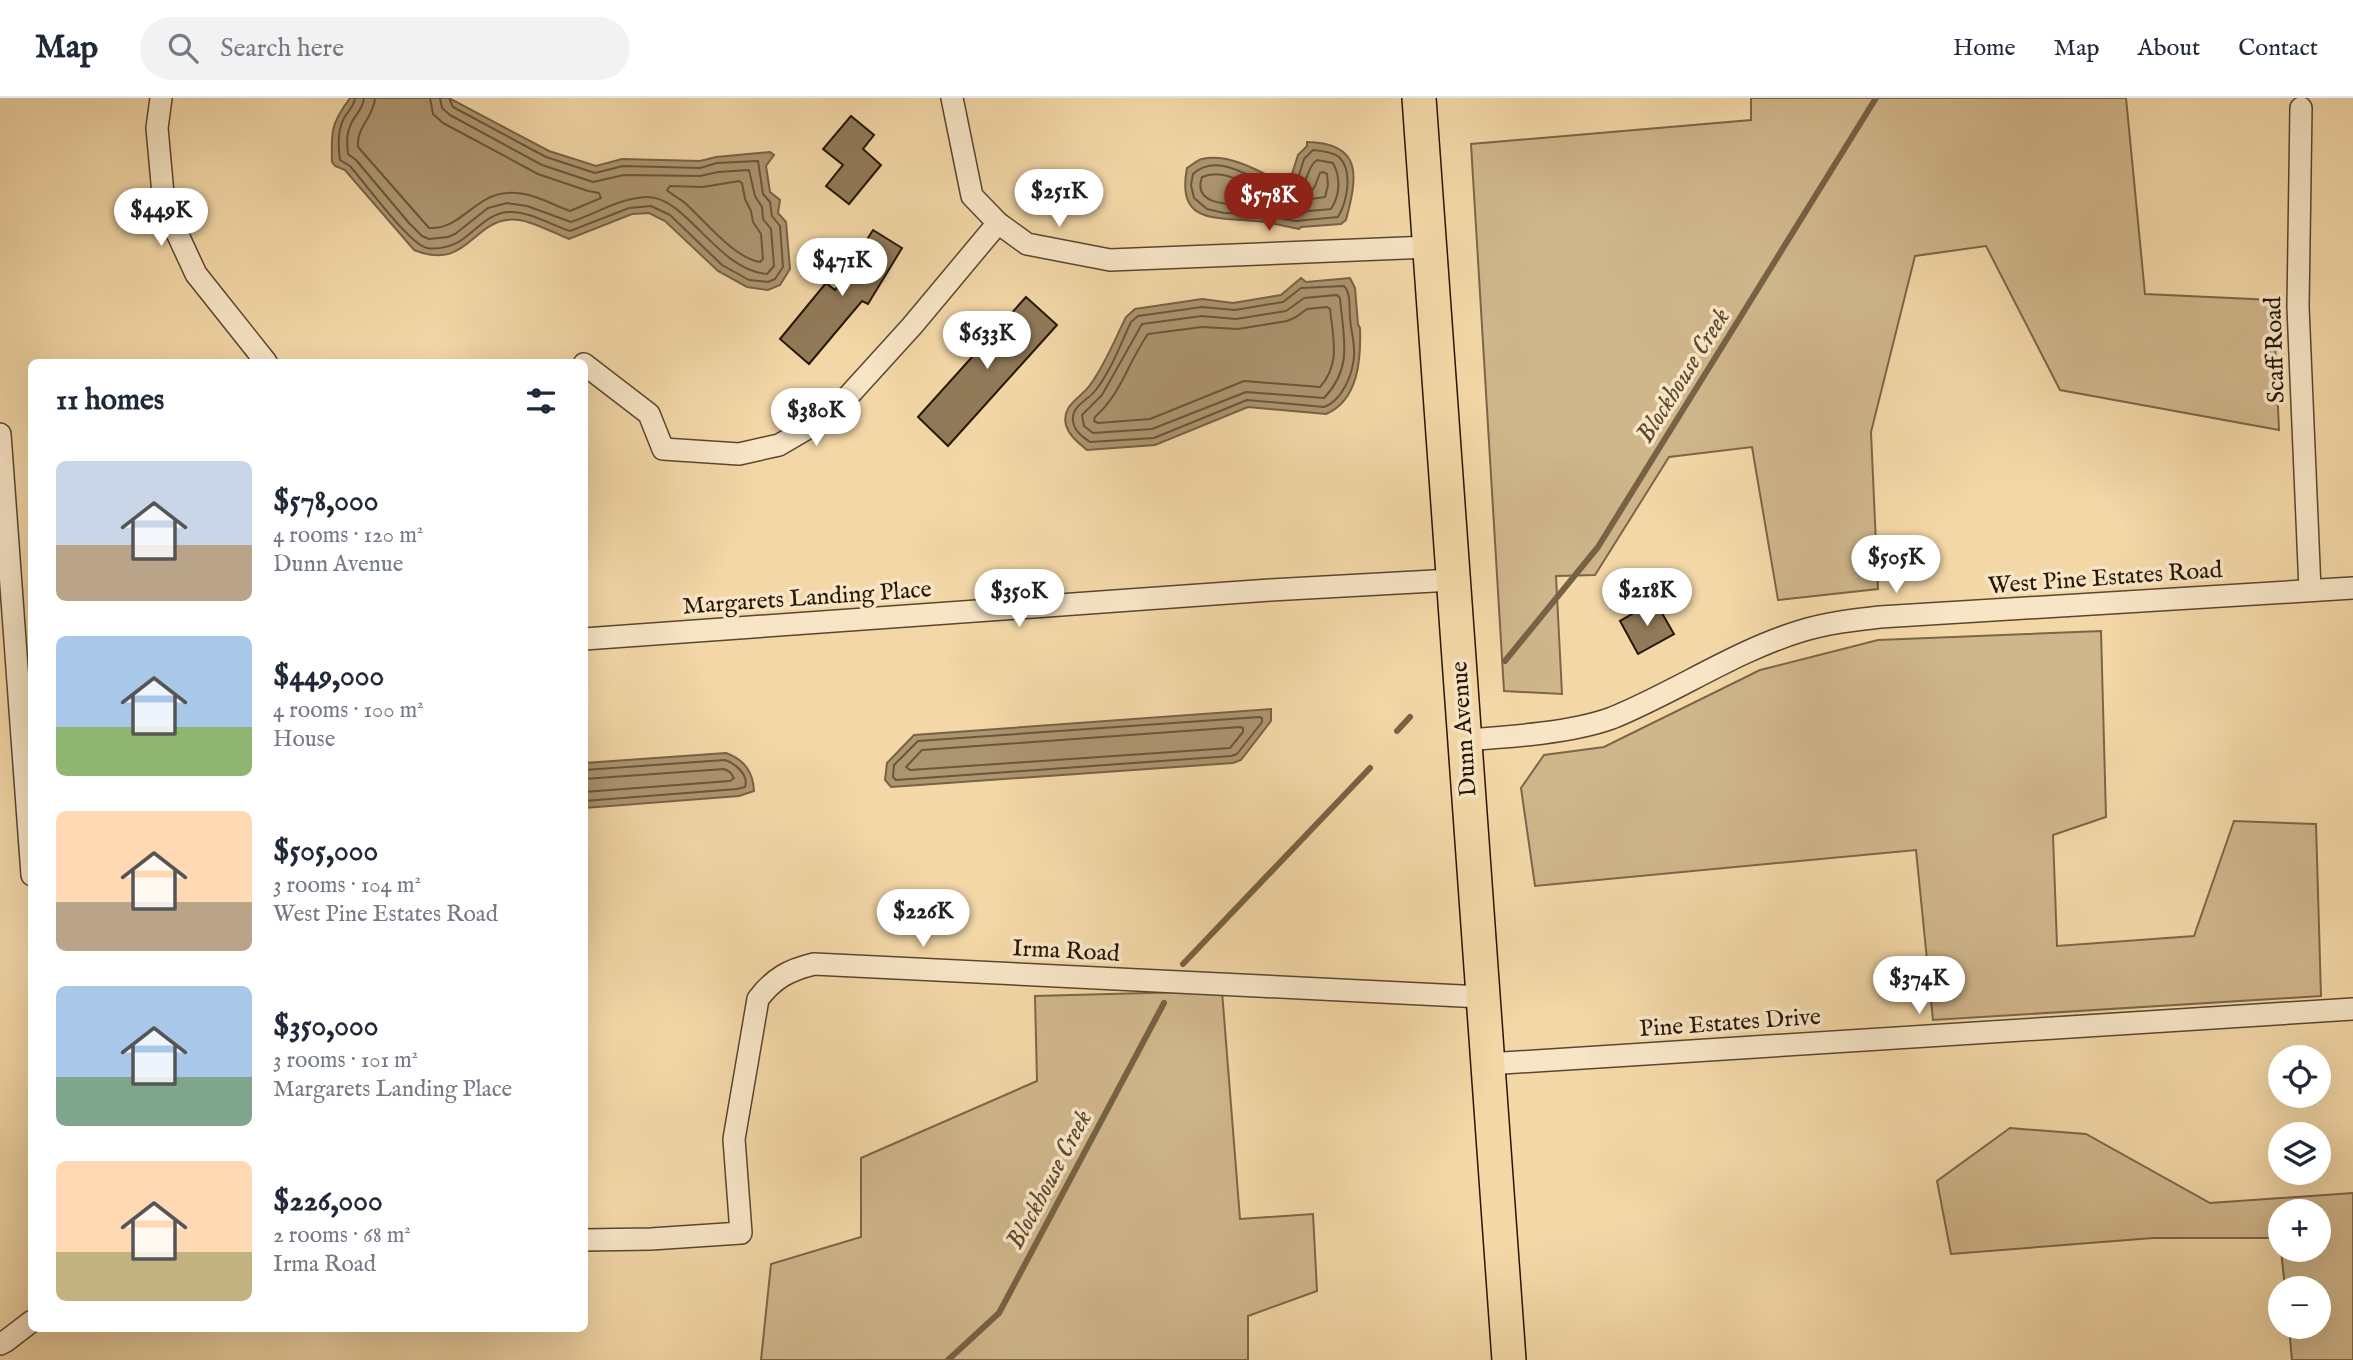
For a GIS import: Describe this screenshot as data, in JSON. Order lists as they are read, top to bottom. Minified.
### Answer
{"streets":{"main road":["Dunn Avenue"],"street":["Scaff Road","West Pine Estates Road","Margarets Landing Place","Irma Road","Pine Estates Drive"]},"crossings":[["Scaff Road","West Pine Estates Road"],["West Pine Estates Road","Dunn Avenue"],["Margarets Landing Place","Dunn Avenue"],["Dunn Avenue","Irma Road"],["Dunn Avenue","Pine Estates Drive"]],"water":["Blockhouse Creek"],"page":{"header":"Map","search":"Search here","nav":["Home","Map","About","Contact"],"price":["$251K","$578K","$449K","$471K","$633K","$380K","$505K","$218K","$350K","$226K","$374K"],"heading":"11 homes","list":[{"name":"$578,000","note":"4 rooms · 120 m² · Dunn Avenue"},{"name":"$449,000","note":"4 rooms · 100 m² · House"},{"name":"$505,000","note":"3 rooms · 104 m² · West Pine Estates Road"},{"name":"$350,000","note":"3 rooms · 101 m² · Margarets Landing Place"},{"name":"$226,000","note":"2 rooms · 68 m² · Irma Road"}],"map_buttons":["+","−"]}}
